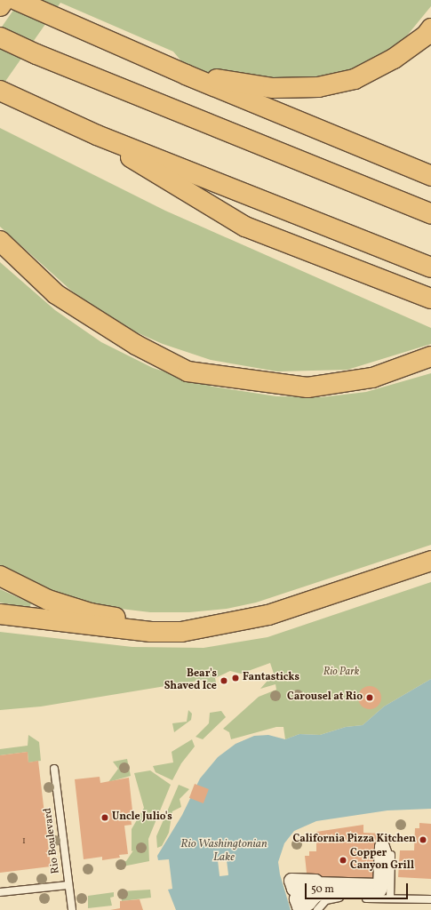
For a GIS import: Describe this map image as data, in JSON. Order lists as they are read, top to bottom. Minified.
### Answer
{"streets":{"lane":["Rio Boulevard"]},"water":["Rio Washingtonian Lake"],"parks":["Rio Park"],"places":["Fantasticks","Bear's Shaved Ice","Carousel at Rio","Uncle Julio's","California Pizza Kitchen","Copper Canyon Grill"],"house_numbers":["1"],"scale_bar":"50 m"}
